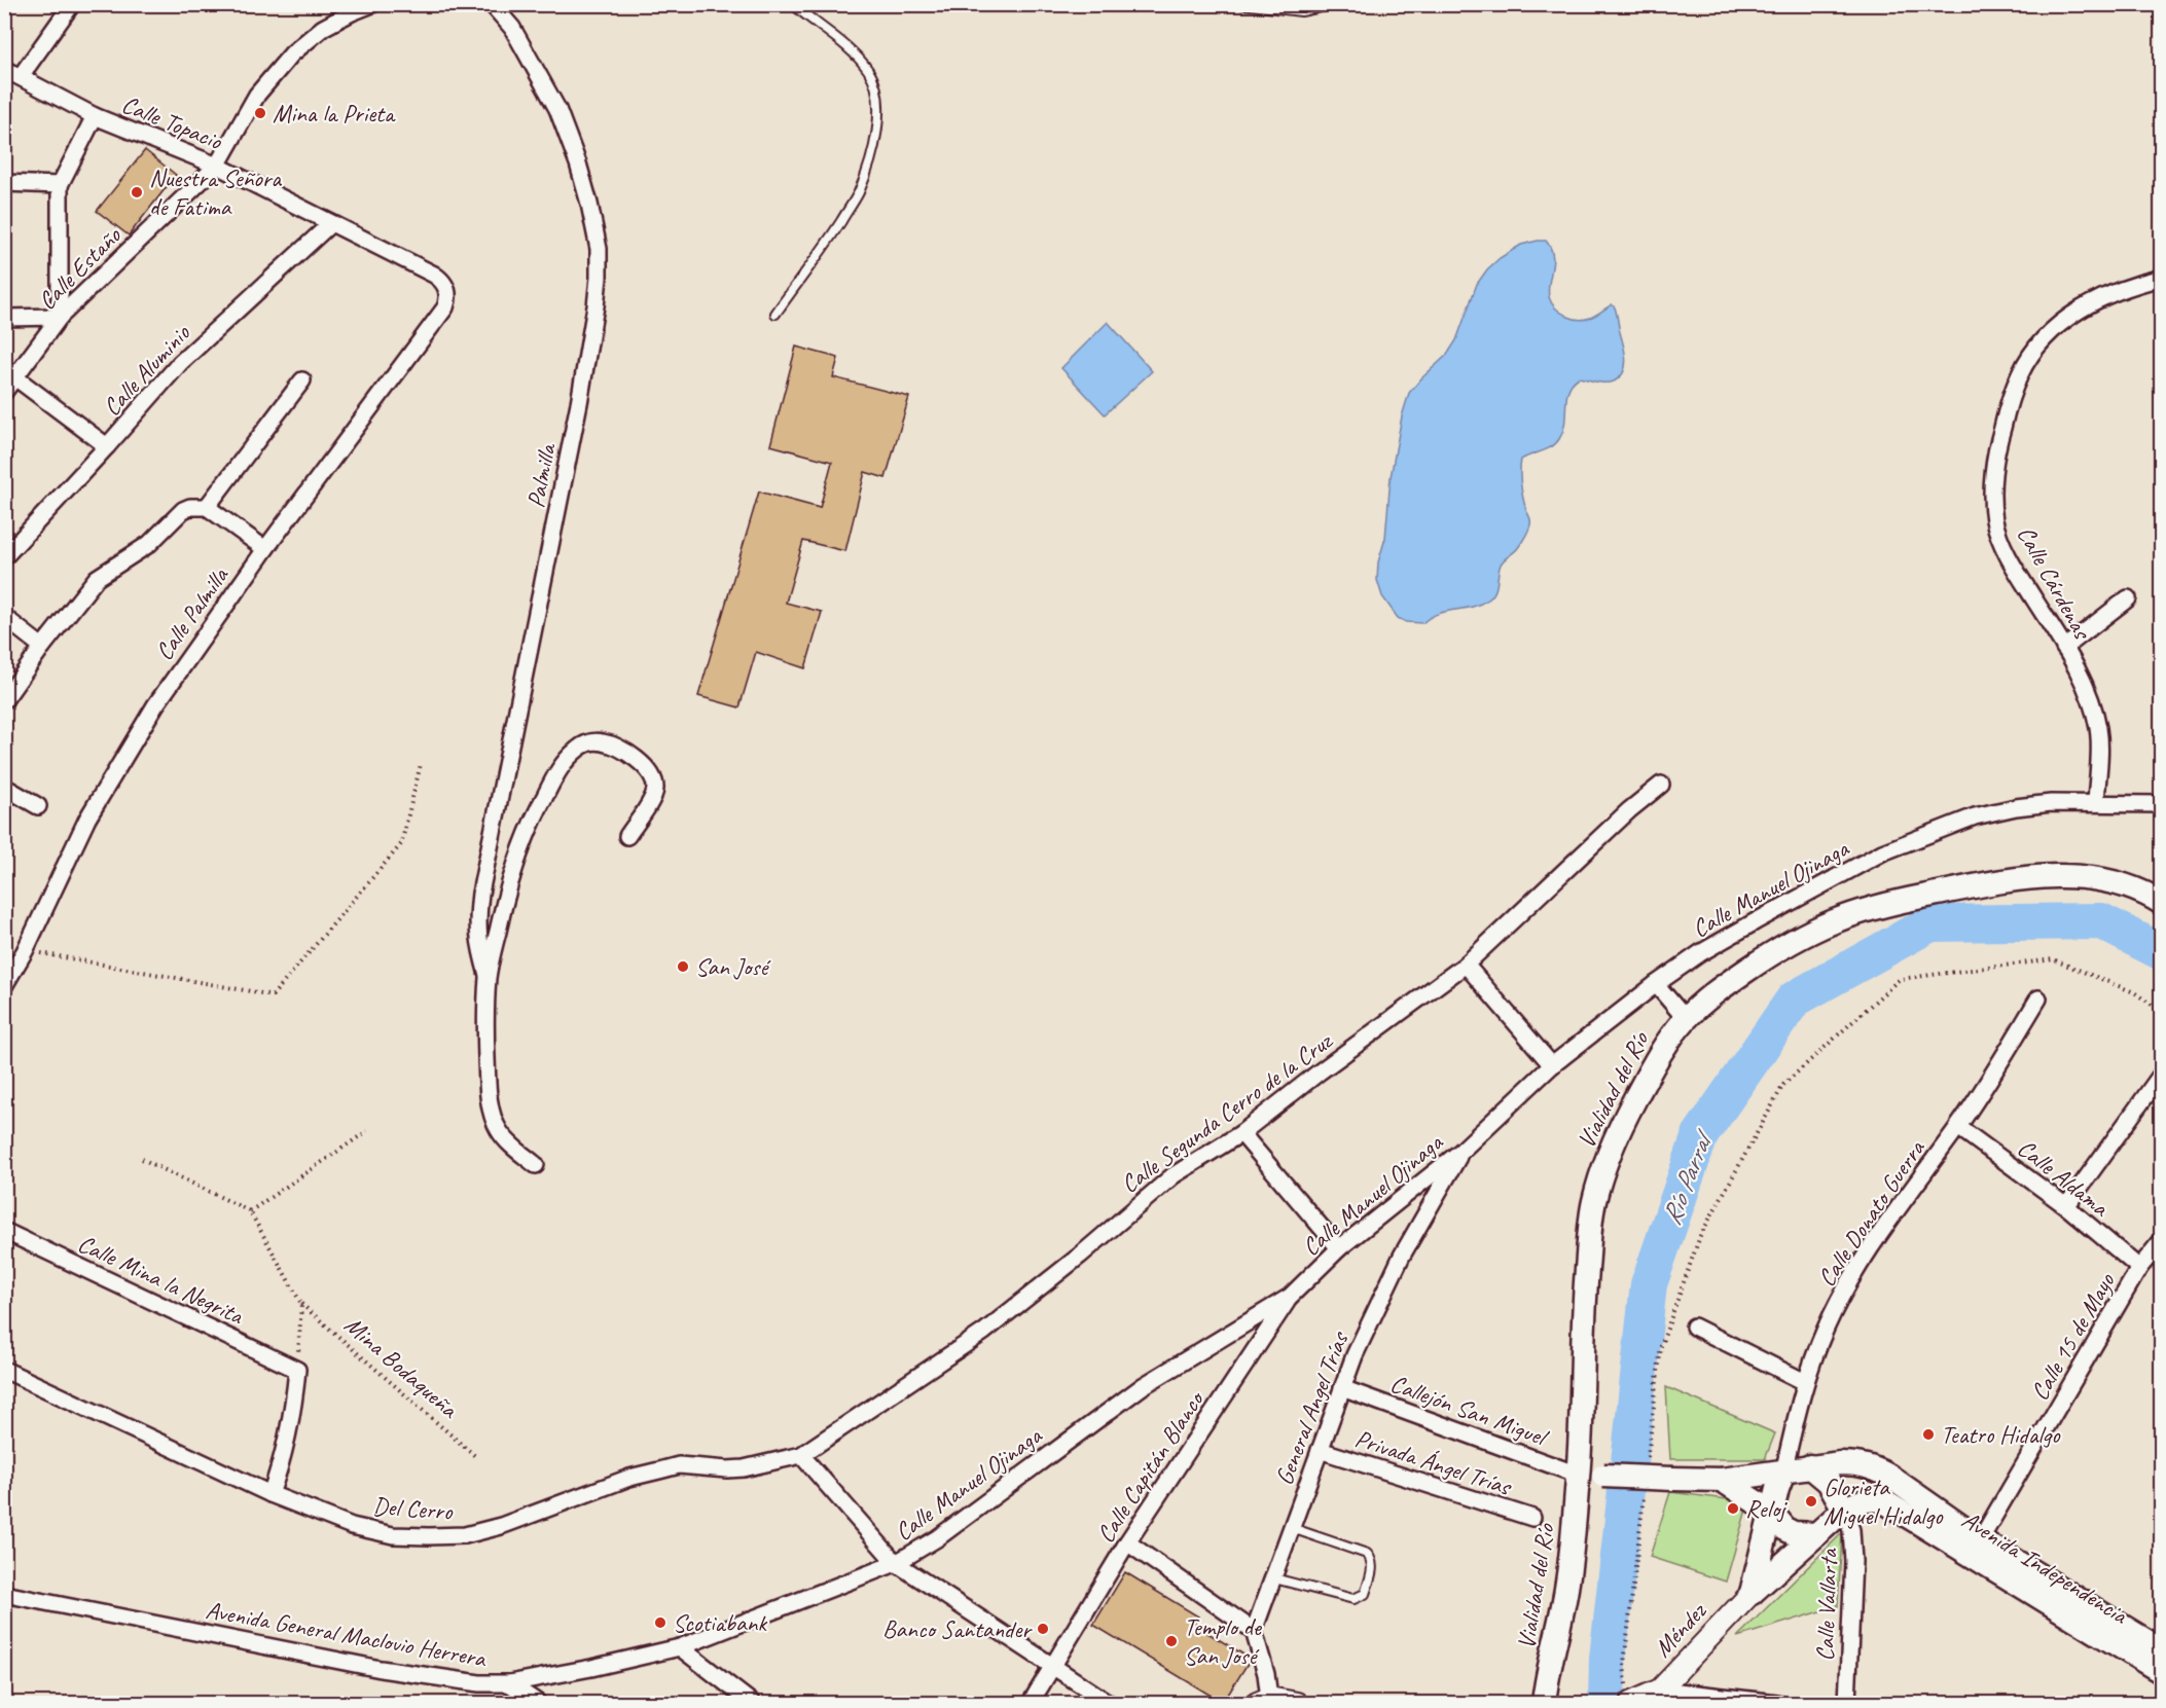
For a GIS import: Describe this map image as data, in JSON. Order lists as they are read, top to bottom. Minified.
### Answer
{"streets":{"main road":["Vialidad del Río","Avenida Independencia"],"street":["Calle Topacio","Calle Estaño","Calle Aluminio","Palmilla","Calle Cárdenas","Calle Palmilla","Calle Manuel Ojinaga","Calle Segunda Cerro de la Cruz","Calle Aldama","Calle Donato Guerra","Calle Mina la Negrita","Calle 15 de Mayo","General Angel Trías","Callejón San Miguel","Privada Ángel Trías","Calle Capitán Blanco","Del Cerro","Calle Vallarta","Méndez","Avenida General Maclovio Herrera"],"path":["Mina Bodaqueña"]},"crossings":[["Calle Topacio","Calle Estaño"],["Calle Topacio","Calle Aluminio"],["Calle Topacio","Calle Palmilla"],["Calle Cárdenas","Calle Manuel Ojinaga"],["Calle Manuel Ojinaga","General Angel Trías"],["Calle Manuel Ojinaga","Calle Capitán Blanco"],["Calle Manuel Ojinaga","Avenida General Maclovio Herrera"],["Vialidad del Río","Callejón San Miguel"],["Vialidad del Río","Avenida Independencia"],["Calle Segunda Cerro de la Cruz","Del Cerro"],["Calle Aldama","Calle Donato Guerra"],["Calle Aldama","Calle 15 de Mayo"],["Calle Donato Guerra","Avenida Independencia"],["Calle Donato Guerra","Calle Vallarta"],["Calle 15 de Mayo","Avenida Independencia"],["General Angel Trías","Callejón San Miguel"],["General Angel Trías","Privada Ángel Trías"],["Callejón San Miguel","Avenida Independencia"],["Avenida Independencia","Calle Vallarta"],["Avenida Independencia","Méndez"]],"water":["Río Parral"],"places":["Mina la Prieta","Nuestra Señora de Fatima","San José","Teatro Hidalgo","Glorieta Miguel Hidalgo","Reloj","Scotiabank","Banco Santander","Templo de San José"]}
